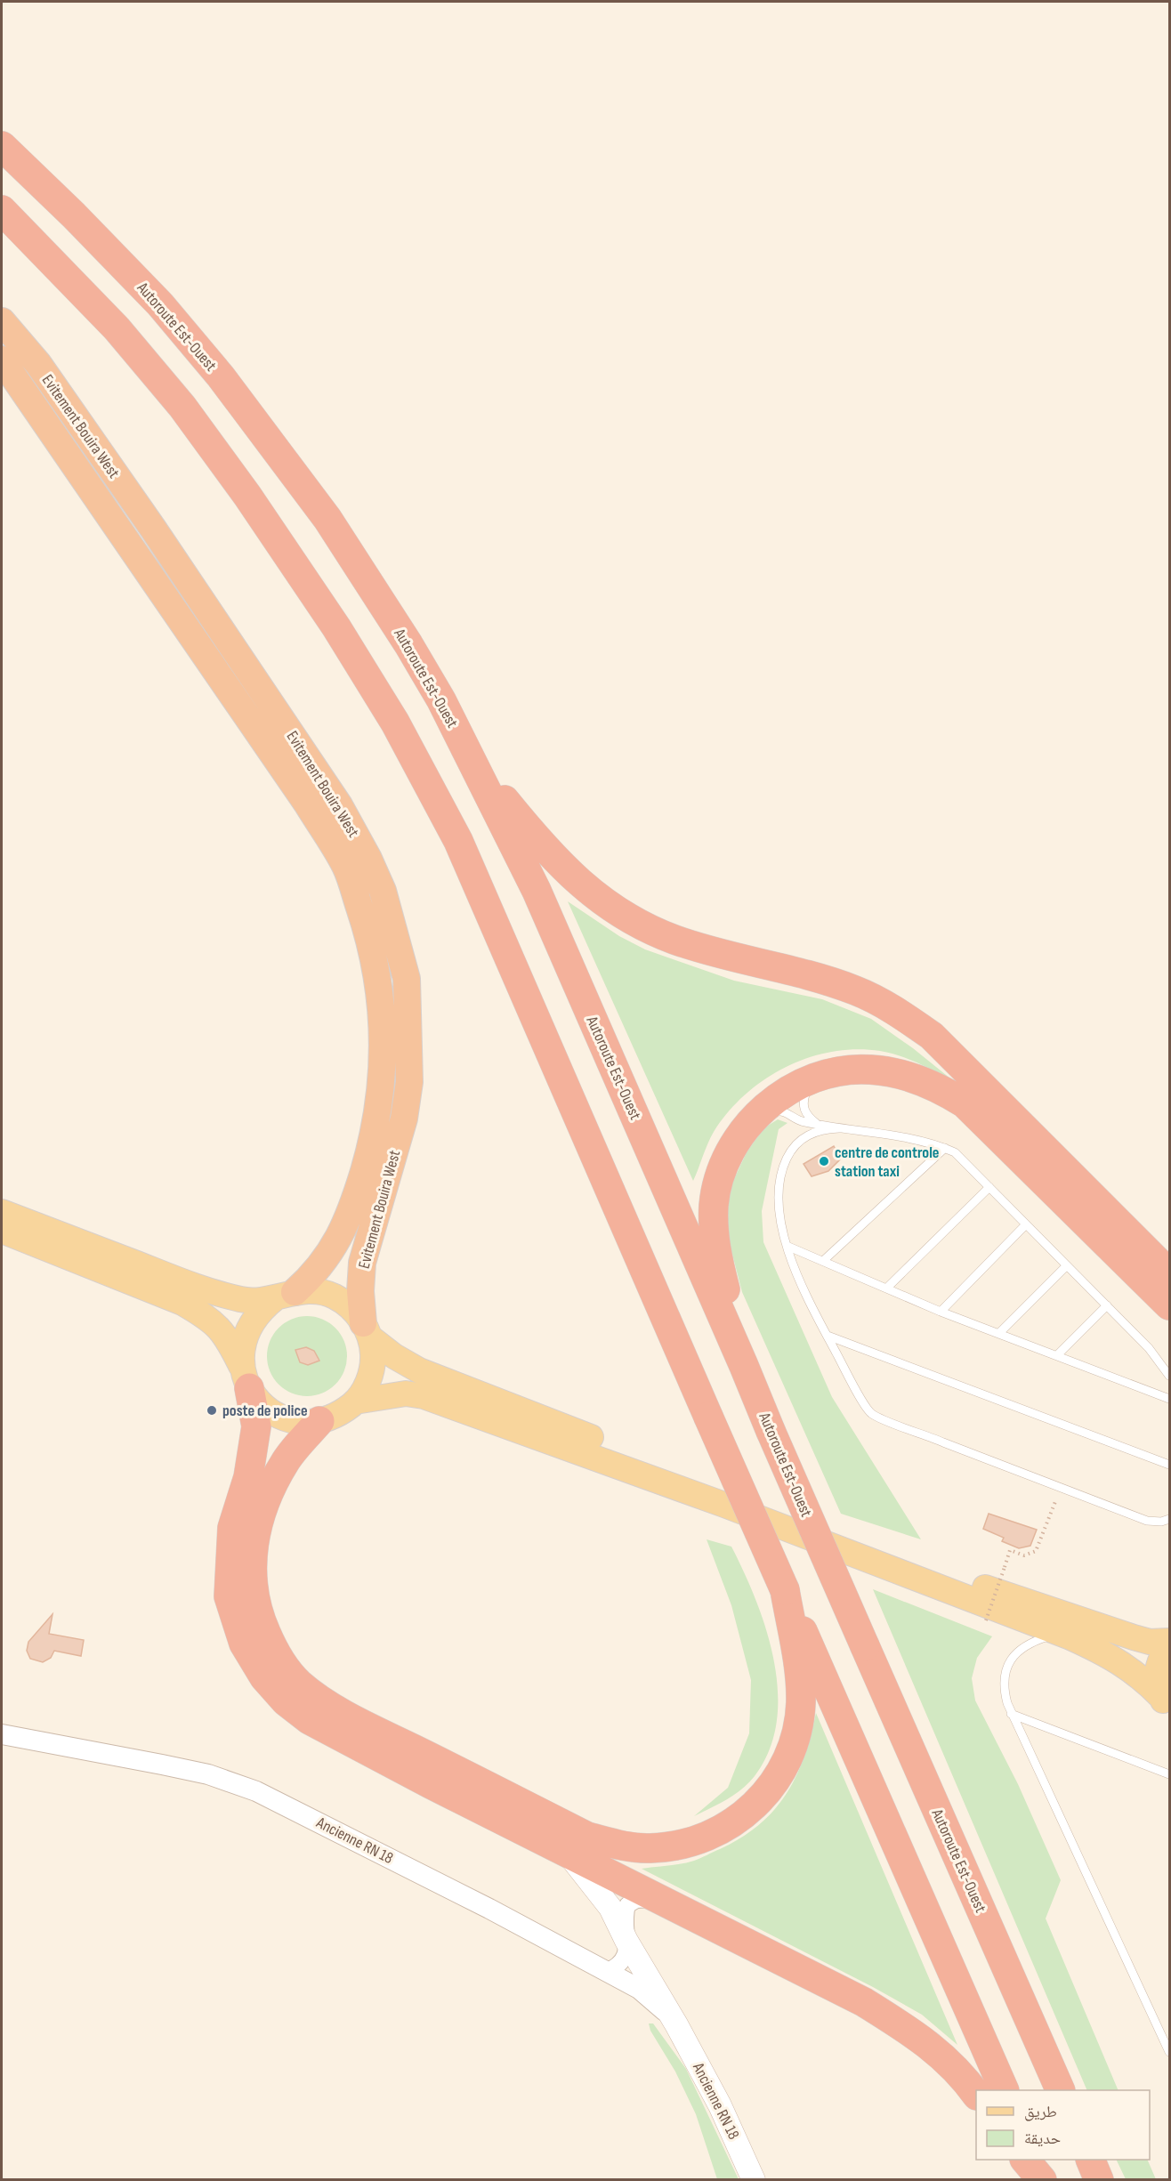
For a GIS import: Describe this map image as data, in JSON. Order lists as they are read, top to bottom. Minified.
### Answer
{"streets":{"highway":["Autoroute Est-Ouest","Evitement Bouira West"],"main road":["Ancienne RN 18"]},"places":["centre de controle station taxi","poste de police"],"legend":["طريق","حديقة"]}
